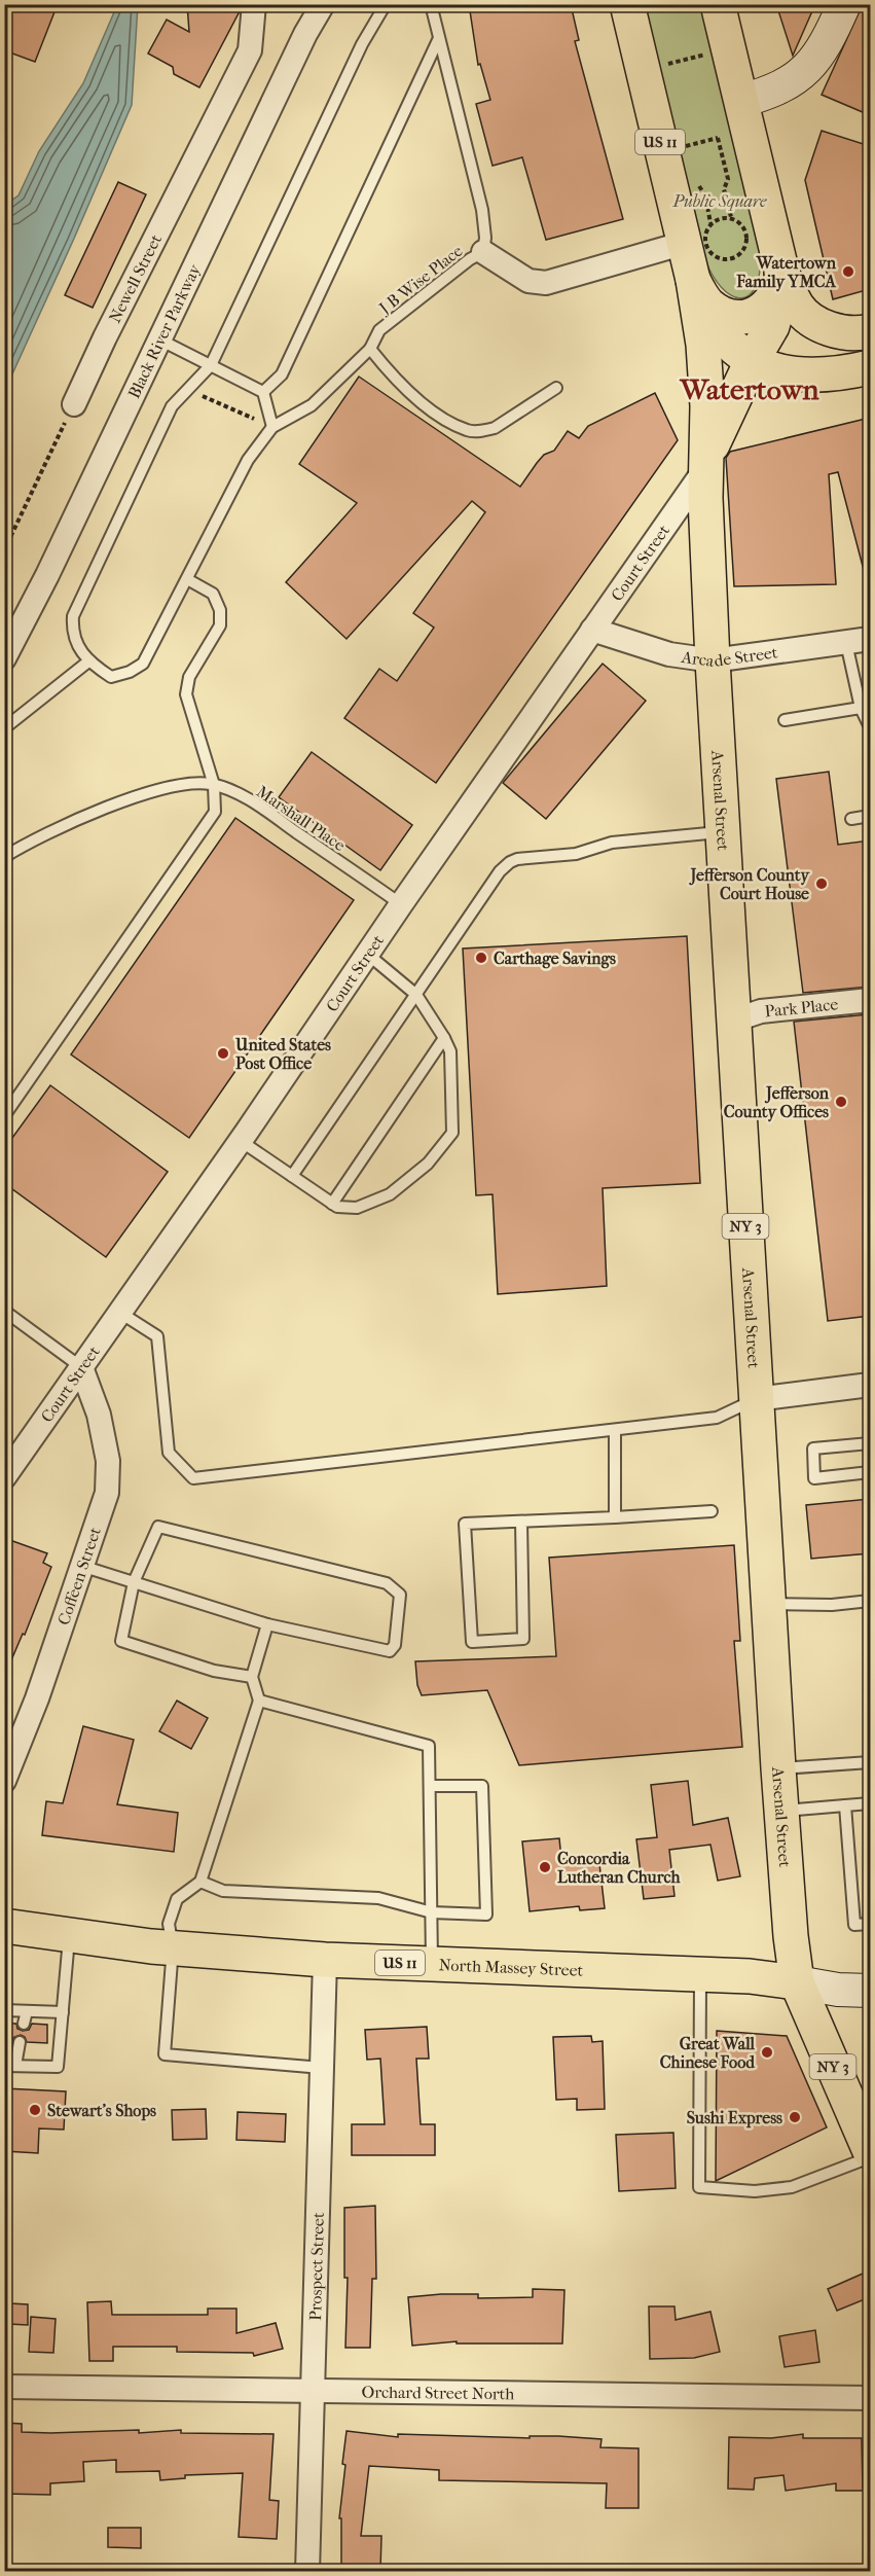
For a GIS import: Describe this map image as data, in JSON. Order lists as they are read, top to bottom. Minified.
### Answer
{"streets":{"main road":["US 11","Arsenal Street","NY 3","North Massey Street"],"street":["Newell Street","Black River Parkway","Court Street","Arcade Street","Park Place","Coffeen Street","Prospect Street","Orchard Street North"],"lane":["J B Wise Place","Marshall Place"]},"crossings":[["US 11","Arsenal Street"],["US 11","NY 3"],["US 11","North Massey Street"],["Court Street","Arcade Street"],["Court Street","Arsenal Street"],["Court Street","Marshall Place"],["Court Street","NY 3"],["Court Street","Coffeen Street"],["Arcade Street","Arsenal Street"],["Arsenal Street","Park Place"],["Arsenal Street","NY 3"],["Arsenal Street","North Massey Street"],["North Massey Street","Prospect Street"],["Prospect Street","Orchard Street North"]],"districts":["Watertown"],"parks":["Public Square"],"places":["Watertown Family YMCA","Jefferson County Court House","Carthage Savings","United States Post Office","Jefferson County Offices","Concordia Lutheran Church","Great Wall Chinese Food","Stewart's Shops","Sushi Express"]}
